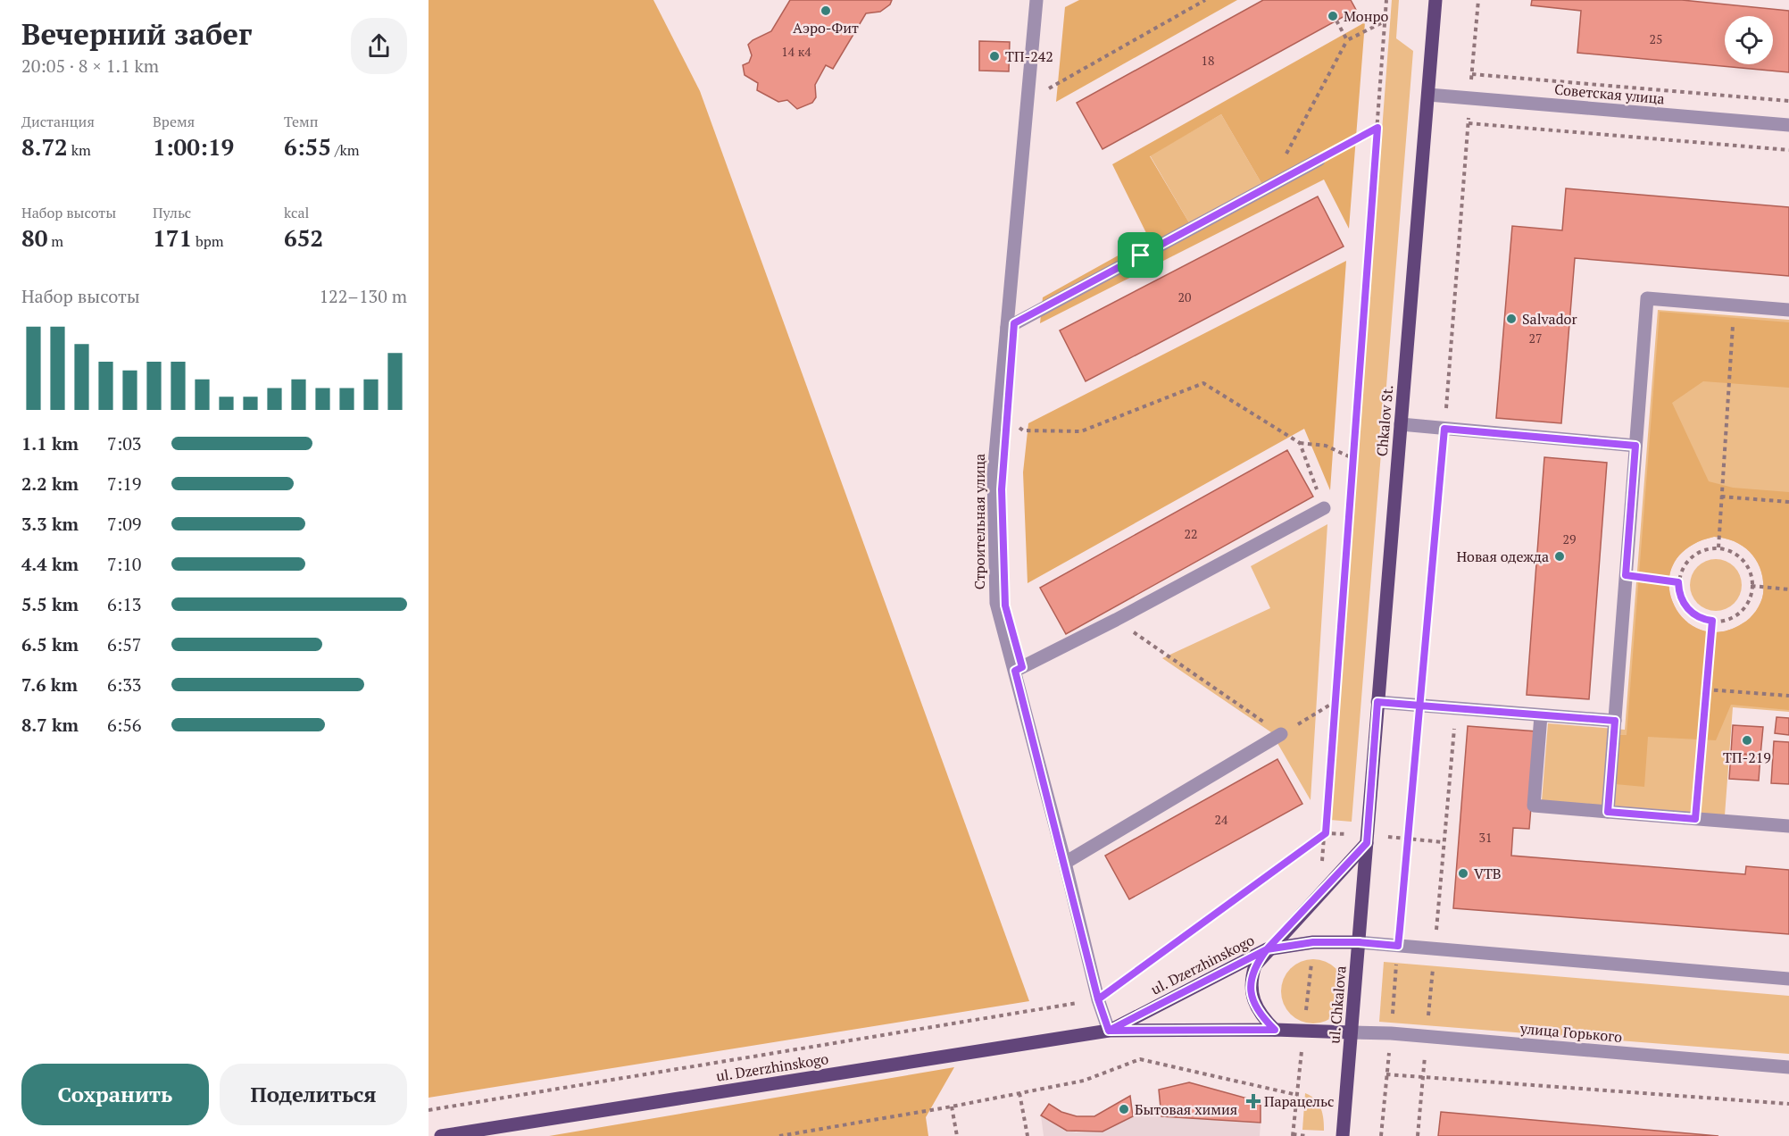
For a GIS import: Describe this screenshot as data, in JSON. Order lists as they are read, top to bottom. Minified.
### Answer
{"streets":{"main road":["Chkalov St.","ul. Dzerzhinskogo","ul. Chkalova"],"street":["Советская улица","Строительная улица","улица Горького"]},"crossings":[["Советская улица","Chkalov St."],["Chkalov St.","ul. Dzerzhinskogo"],["Chkalov St.","ul. Chkalova"],["Строительная улица","ul. Dzerzhinskogo"],["ul. Dzerzhinskogo","ul. Chkalova"],["ul. Dzerzhinskogo","улица Горького"],["ul. Chkalova","улица Горького"]],"places":{"other":["Аэро-Фит","Монро","ТП-242","Salvador","Новая одежда","ТП-219","VTB","Бытовая химия"],"health":["Парацельс"]},"house_numbers":["25","14 к4","18","20","27","22","29","24","31"],"page":{"heading":["Вечерний забег","20:05 · 8 × 1.1 km"],"stats":[["Дистанция","8.72 km"],["Время","1:00:19"],["Темп","6:55 /km"],["Набор высоты","80 m"],["Пульс","171 bpm"],["kcal","652"]],"chart":["Набор высоты","122–130 m"],"list":[{"name":"1.1 km","note":"7:03"},{"name":"2.2 km","note":"7:19"},{"name":"3.3 km","note":"7:09"},{"name":"4.4 km","note":"7:10"},{"name":"5.5 km","note":"6:13"},{"name":"6.5 km","note":"6:57"},{"name":"7.6 km","note":"6:33"},{"name":"8.7 km","note":"6:56"}],"buttons":["Сохранить","Поделиться"]}}
